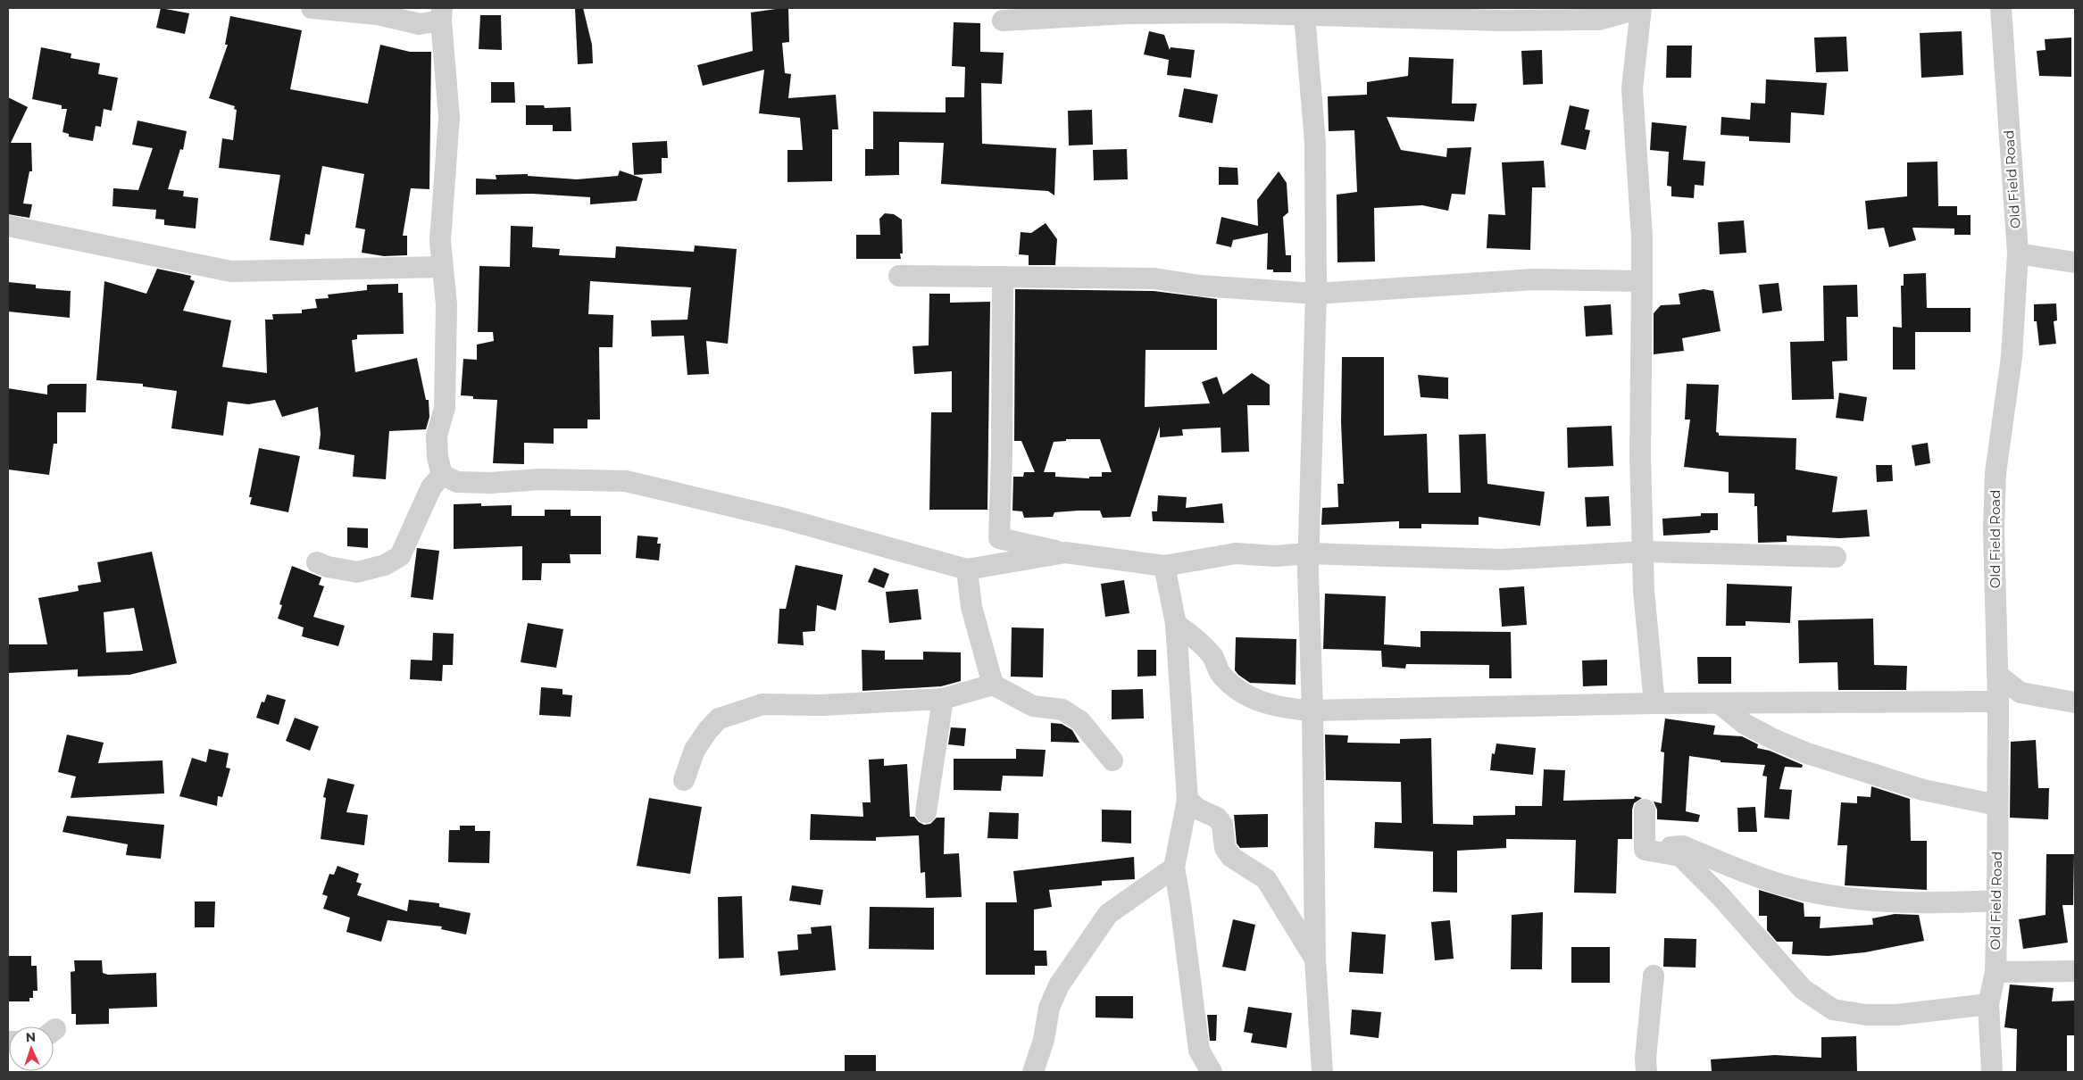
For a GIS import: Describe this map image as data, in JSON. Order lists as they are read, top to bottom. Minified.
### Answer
{"streets":{"street":["Old Field Road"]},"north":"top"}
